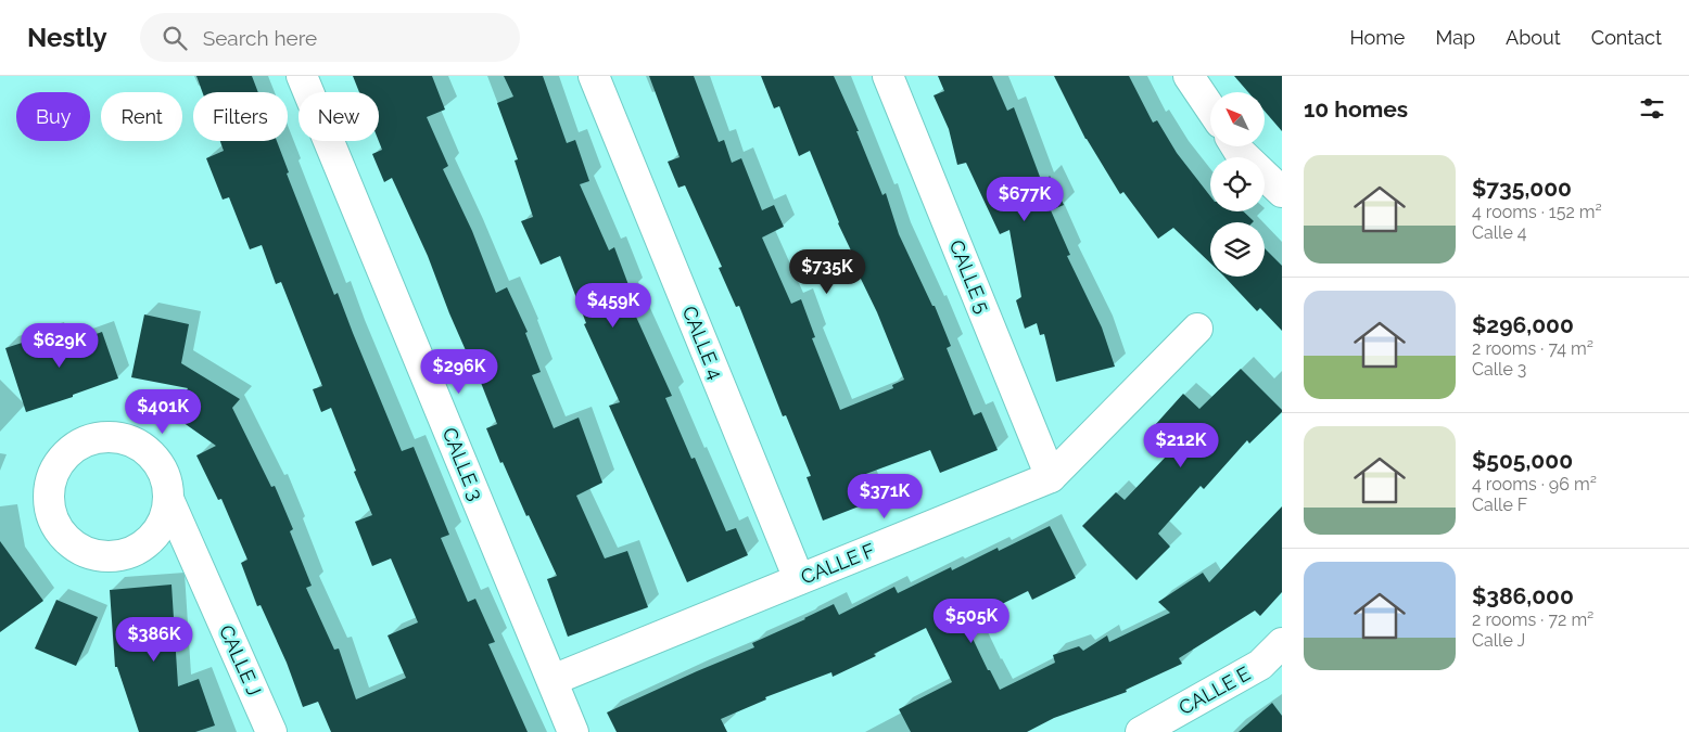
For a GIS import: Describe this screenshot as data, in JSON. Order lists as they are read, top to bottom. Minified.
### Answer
{"streets":{"street":["CALLE 5","CALLE 4","CALLE 3","CALLE F","CALLE J","CALLE E"]},"crossings":[["CALLE 5","CALLE F"],["CALLE 4","CALLE F"],["CALLE 3","CALLE F"]],"north":"top left","page":{"header":"Nestly","search":"Search here","nav":["Home","Map","About","Contact"],"heading":"10 homes","chip":["Buy","Rent","Filters","New"],"list":[{"name":"$735,000","note":"4 rooms · 152 m² · Calle 4"},{"name":"$296,000","note":"2 rooms · 74 m² · Calle 3"},{"name":"$505,000","note":"4 rooms · 96 m² · Calle F"},{"name":"$386,000","note":"2 rooms · 72 m² · Calle J"}],"price":["$677K","$735K","$459K","$629K","$296K","$401K","$212K","$371K","$505K","$386K"]}}
